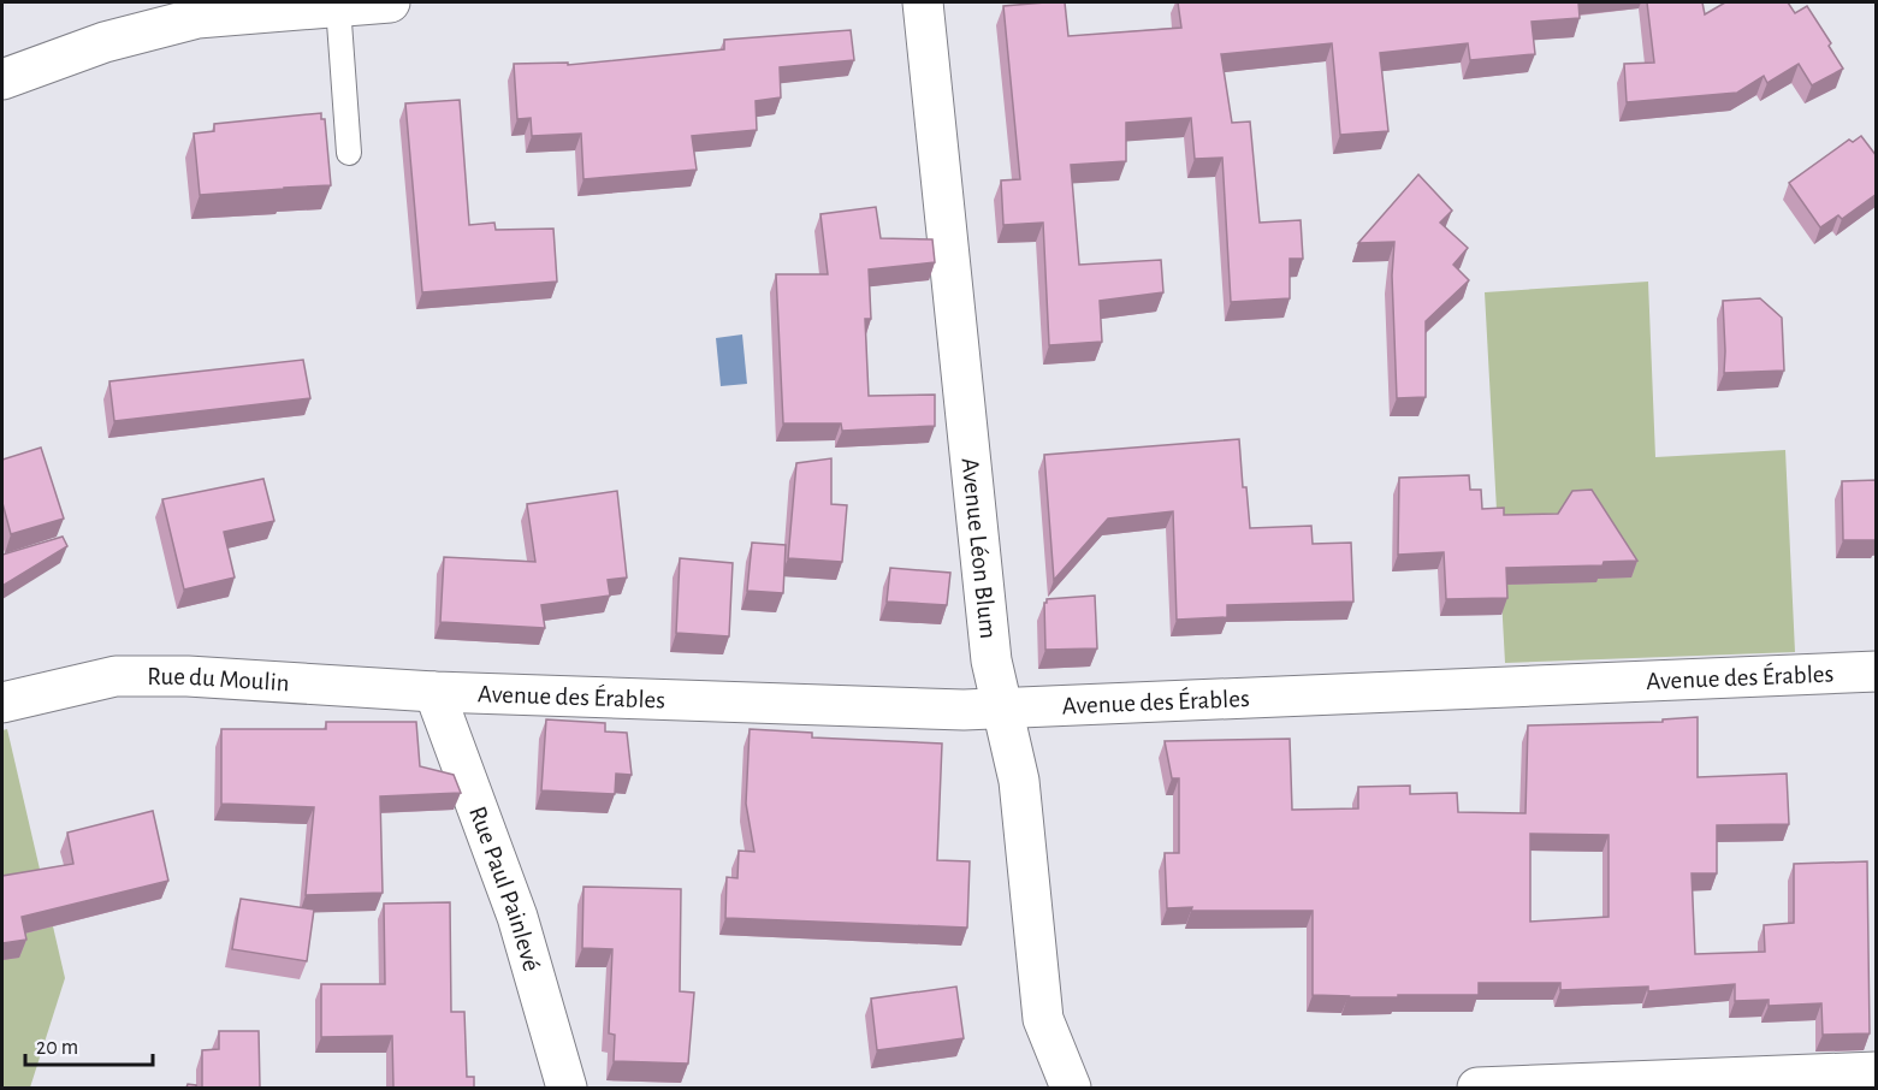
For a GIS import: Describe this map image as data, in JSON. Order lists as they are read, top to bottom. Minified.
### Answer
{"streets":{"street":["Avenue Léon Blum","Avenue des Érables","Rue du Moulin","Rue Paul Painlevé"]},"crossings":[["Avenue Léon Blum","Avenue des Érables"],["Avenue des Érables","Rue du Moulin"],["Avenue des Érables","Rue Paul Painlevé"],["Rue du Moulin","Rue Paul Painlevé"]],"scale_bar":"20 m"}
